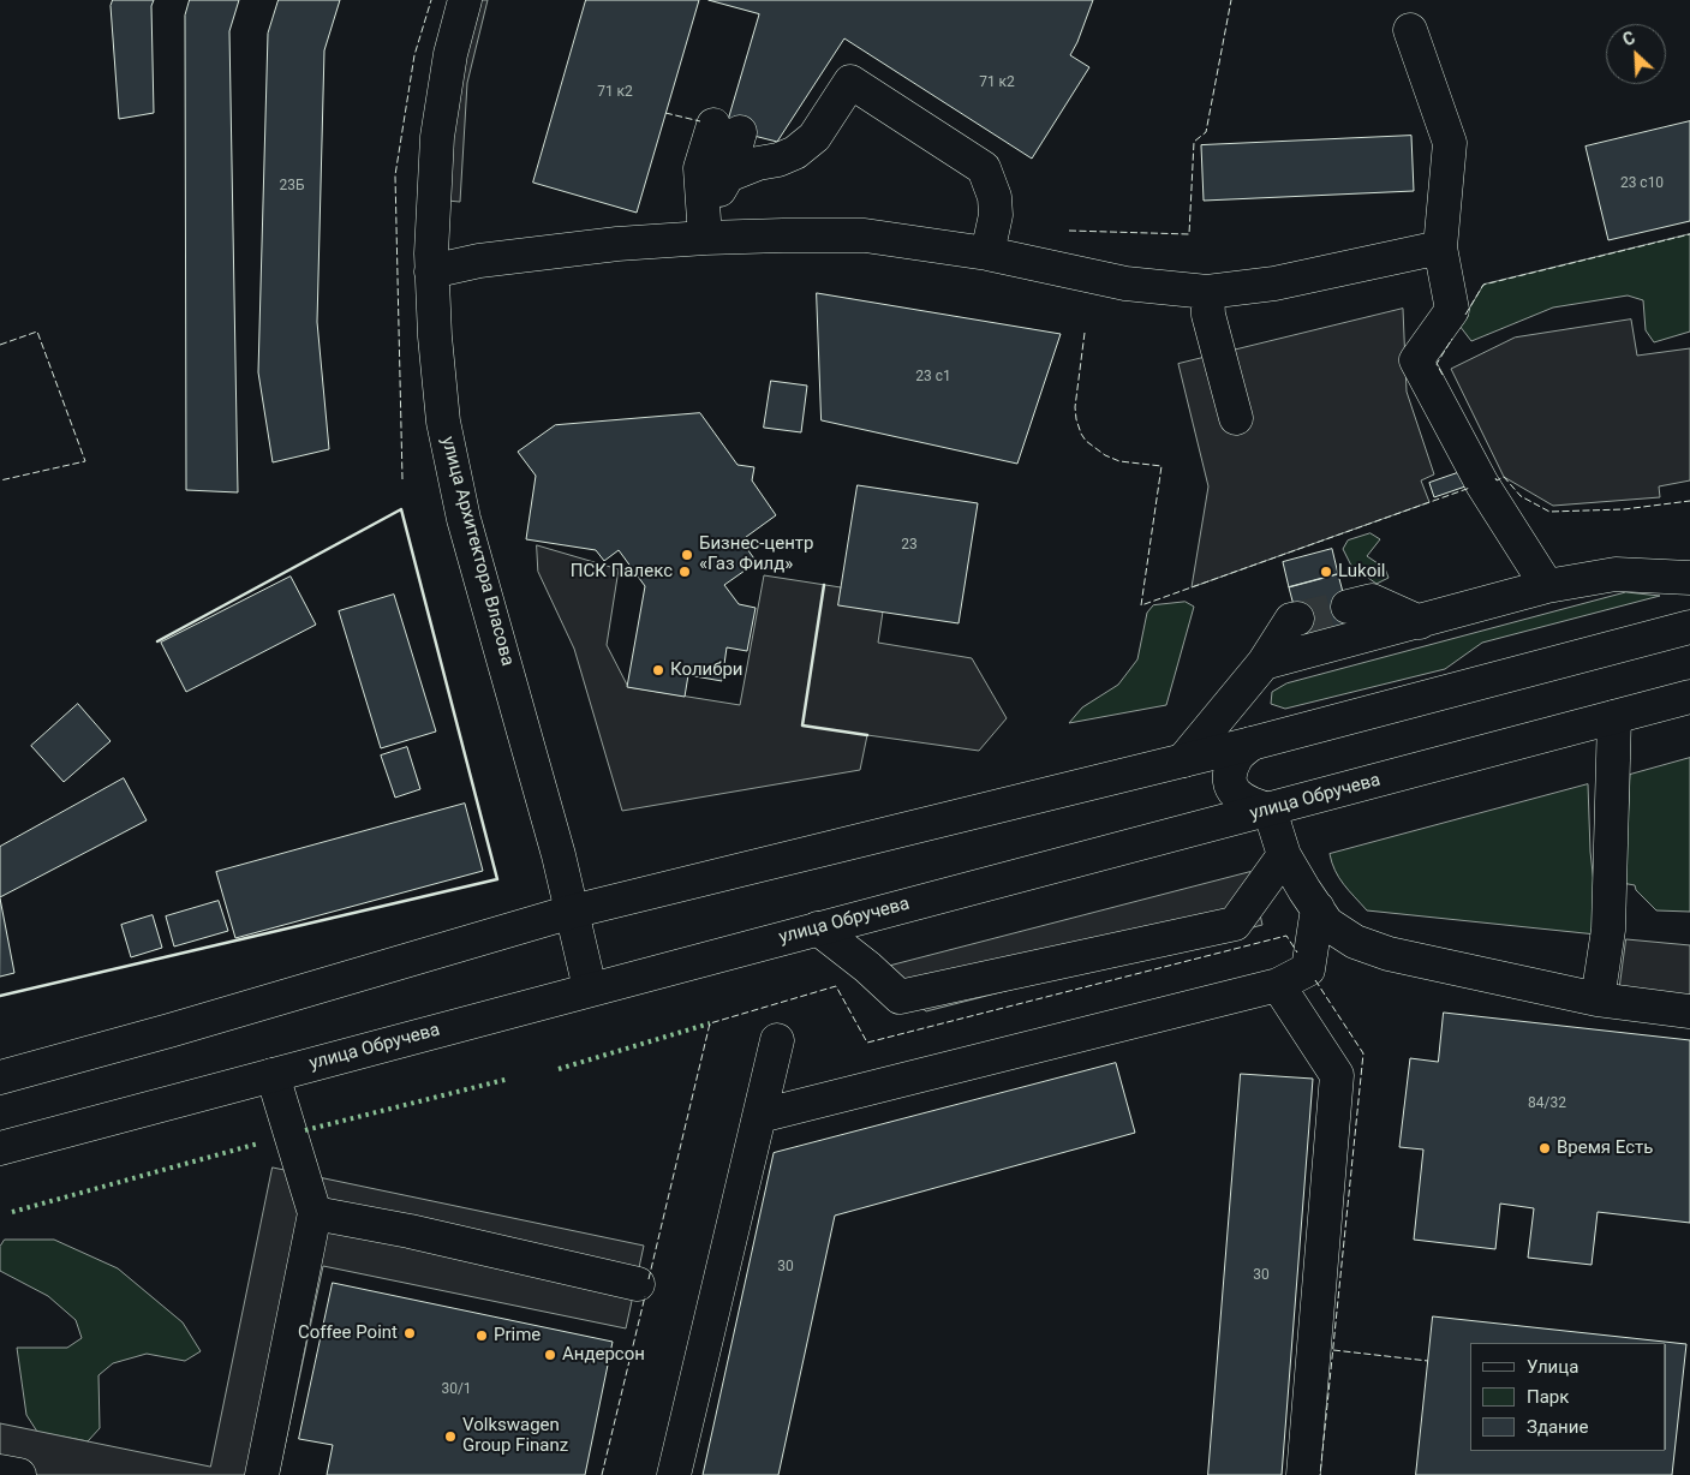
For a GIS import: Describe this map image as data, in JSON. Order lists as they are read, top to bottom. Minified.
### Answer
{"streets":{"main road":["улица Архитектора Власова","улица Обручева"]},"crossings":[["улица Архитектора Власова","улица Обручева"]],"places":["Бизнес-центр «Газ Филд»","ПСК Палекс","Lukoil","Колибри","Время Есть","Coffee Point","Prime","Андерсон","Volkswagen Group Finanz"],"house_numbers":["71 к2","71 к2","23 с10","23Б","23 с1","23","84/32","30","30","30/1"],"legend":["Улица","Парк","Здание"],"north":"top left"}
